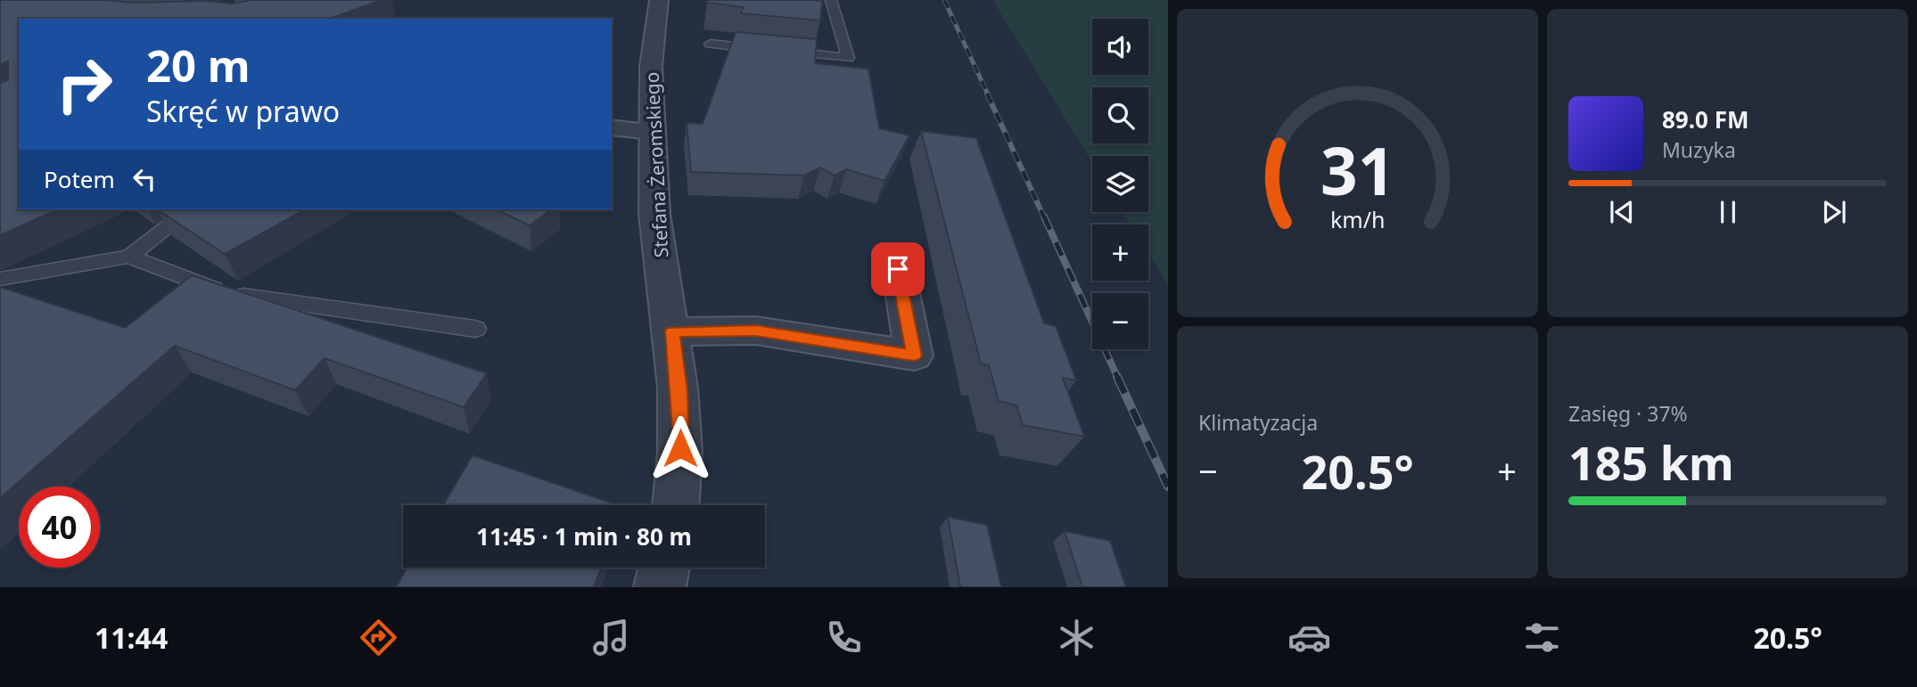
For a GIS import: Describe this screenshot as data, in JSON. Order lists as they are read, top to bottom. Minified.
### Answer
{"streets":{"street":["Stefana Żeromskiego"]},"page":{"map_buttons":["+","−"],"turn":["20 m","Skręć w prawo"],"song":["89.0 FM","Muzyka"],"then":"Potem","tile":["Klimatyzacja",["Zasięg · 37%","185 km"]],"heat":["−","20.5°","+"],"limit":"40","trip":"11:45 · 1 min · 80 m","tabs":["11:44","20.5°"],"gauge":["31","km/h"]}}
